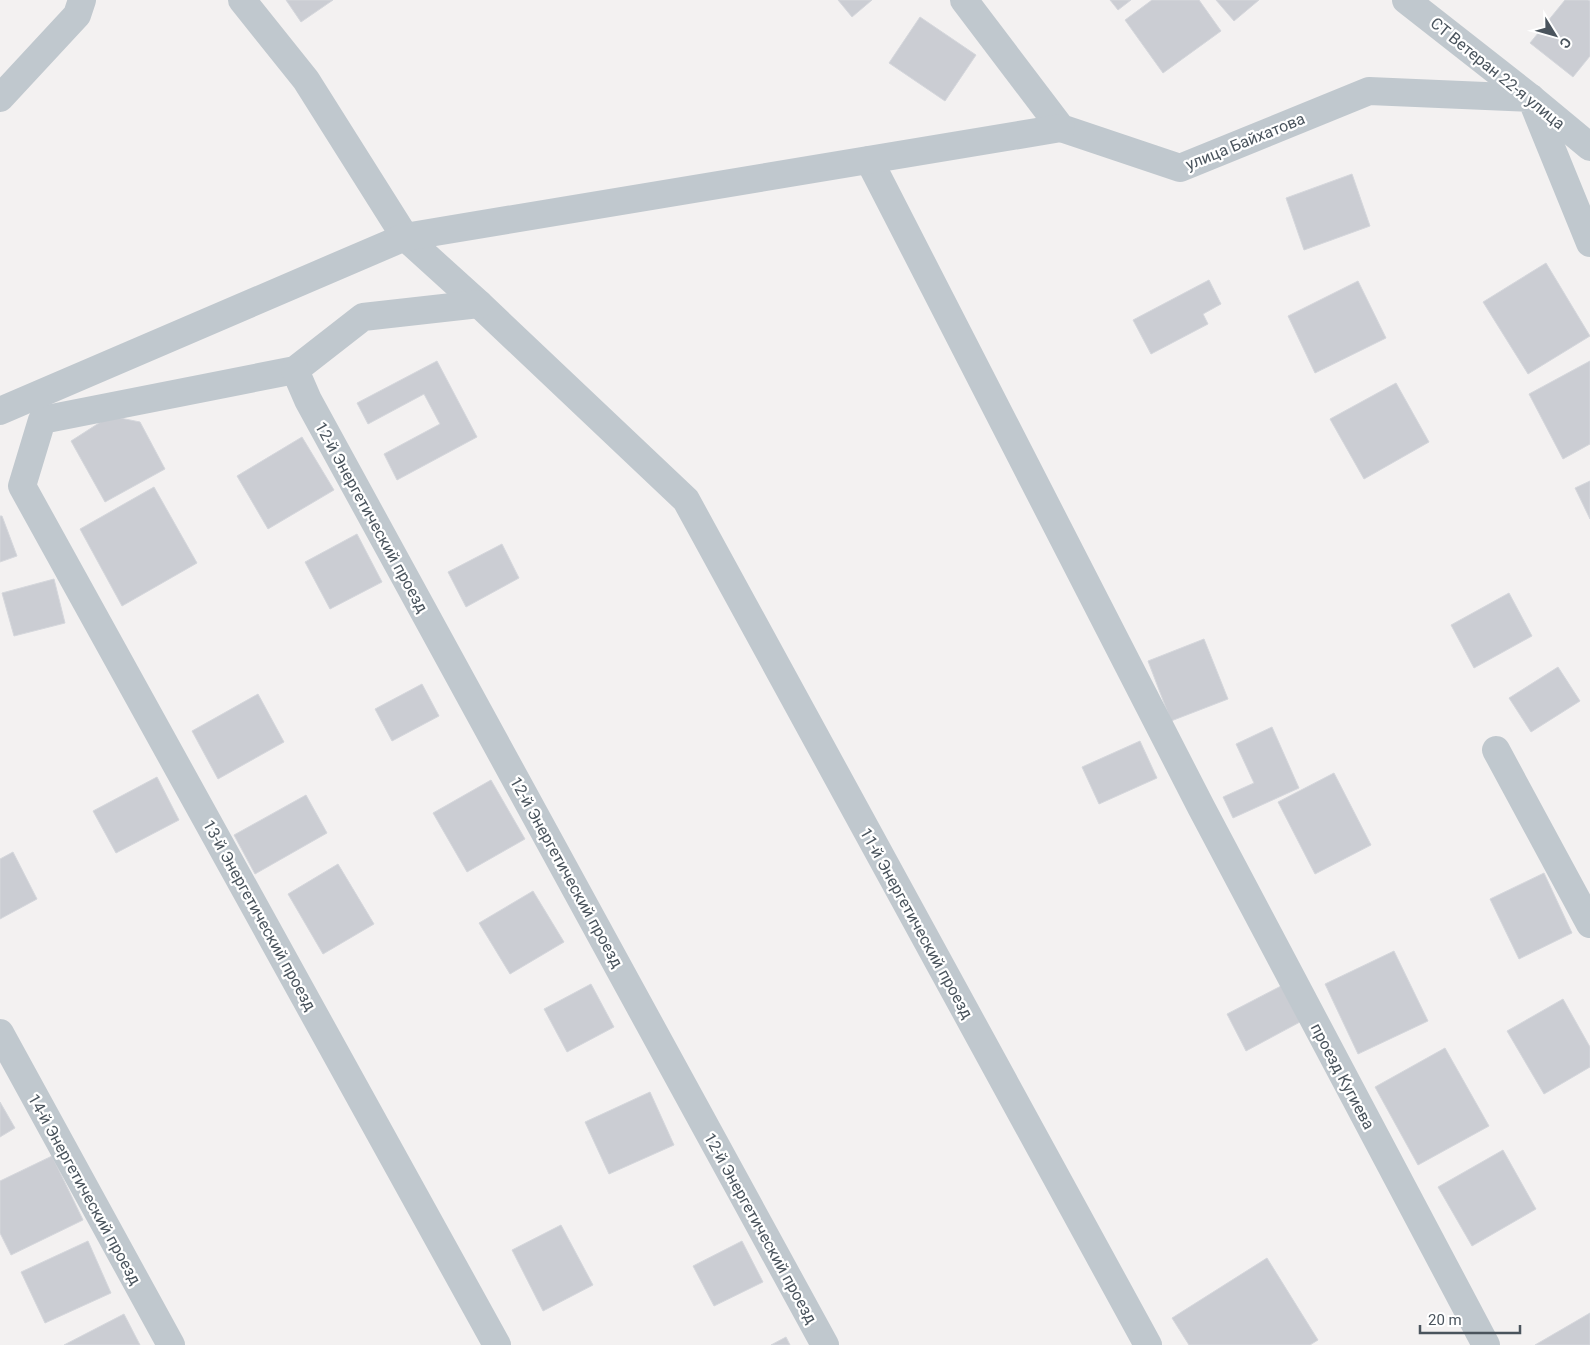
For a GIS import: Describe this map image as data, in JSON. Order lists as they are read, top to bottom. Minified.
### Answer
{"streets":{"street":["СТ Ветеран 22-я улица","улица Байхатова","12-й Энергетический проезд","13-й Энергетический проезд","11-й Энергетический проезд","проезд Кугиева","14-й Энергетический проезд"]},"crossings":[["СТ Ветеран 22-я улица","улица Байхатова"]],"scale_bar":"20 m","north":"bottom right"}
